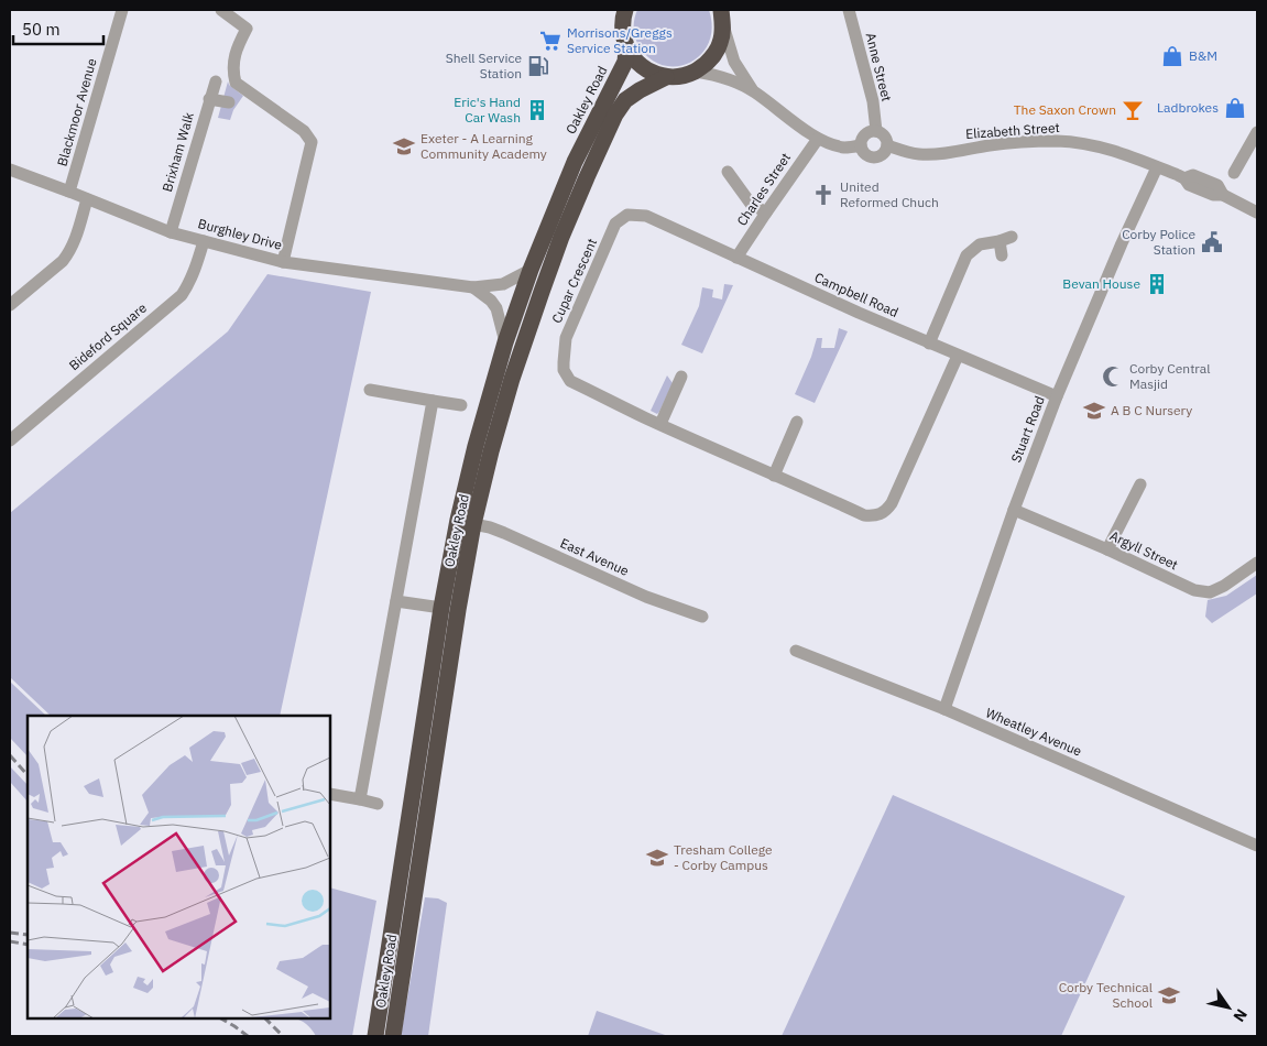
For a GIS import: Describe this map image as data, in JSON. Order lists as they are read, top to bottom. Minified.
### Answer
{"streets":{"highway":["Oakley Road"],"street":["Anne Street","Blackmoor Avenue","Elizabeth Street","Brixham Walk","Charles Street","Burghley Drive","Cupar Crescent","Campbell Road","Bideford Square","Stuart Road","Argyll Street","East Avenue","Wheatley Avenue"]},"crossings":[["Anne Street","Elizabeth Street"],["Oakley Road","Burghley Drive"],["Oakley Road","East Avenue"],["Blackmoor Avenue","Burghley Drive"],["Elizabeth Street","Stuart Road"],["Brixham Walk","Burghley Drive"],["Charles Street","Campbell Road"],["Burghley Drive","Bideford Square"],["Cupar Crescent","Campbell Road"],["Campbell Road","Stuart Road"],["Stuart Road","Argyll Street"],["Stuart Road","Wheatley Avenue"]],"places":{"supermarket":["Morrisons/Greggs Service Station"],"shop":["B&M","Ladbrokes"],"fuel station":["Shell Service Station"],"building":["Eric's Hand Car Wash","Bevan House"],"bar":["The Saxon Crown"],"school or university":["Exeter - A Learning Community Academy","A B C Nursery","Tresham College - Corby Campus","Corby Technical School"],"church":["United Reformed Chuch"],"public building":["Corby Police Station"],"mosque":["Corby Central Masjid"]},"scale_bar":"50 m","north":"bottom right"}
